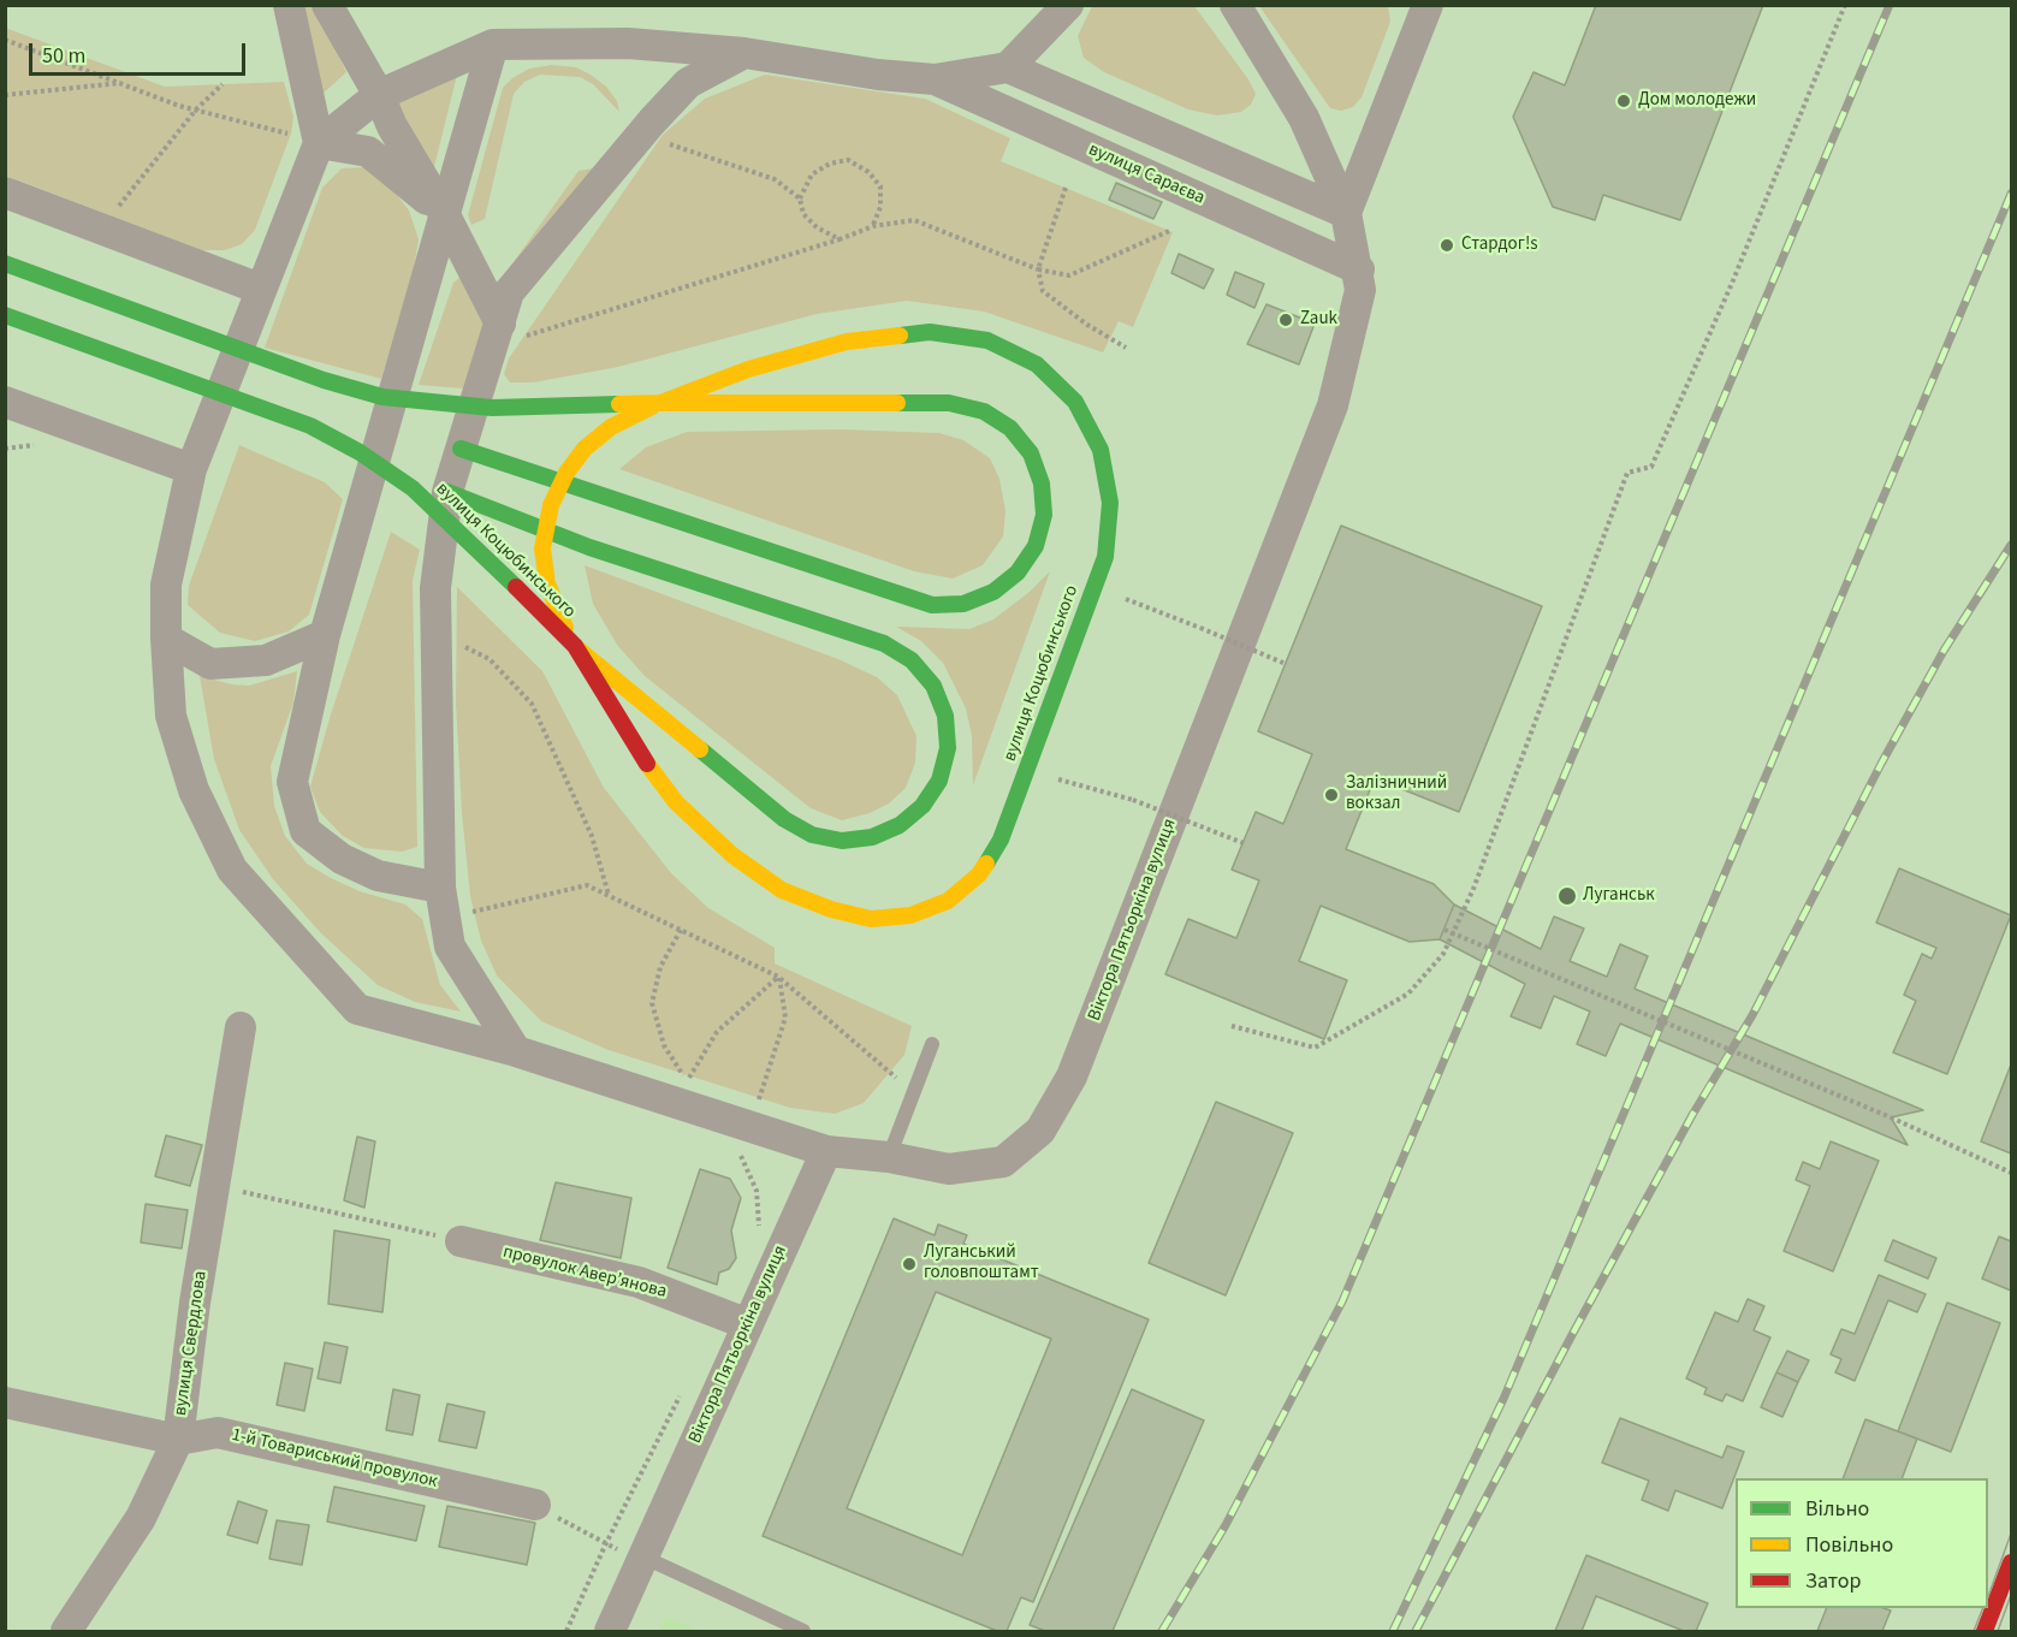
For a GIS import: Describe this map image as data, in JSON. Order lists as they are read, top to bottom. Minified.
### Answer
{"streets":{"street":["вулиця Сараєва","вулиця Коцюбинського","Віктора Пятьоркіна вулиця","провулок Авер’янова","вулиця Свердлова","1-й Товариський провулок"]},"crossings":[["вулиця Сараєва","Віктора Пятьоркіна вулиця"],["Віктора Пятьоркіна вулиця","провулок Авер’янова"],["вулиця Свердлова","1-й Товариський провулок"]],"places":["Дом молодежи","Стардог!s","Zauk","Залізничний вокзал","Луганськ","Луганський головпоштамт"],"legend":["Вільно","Повільно","Затор"],"scale_bar":"50 m"}
